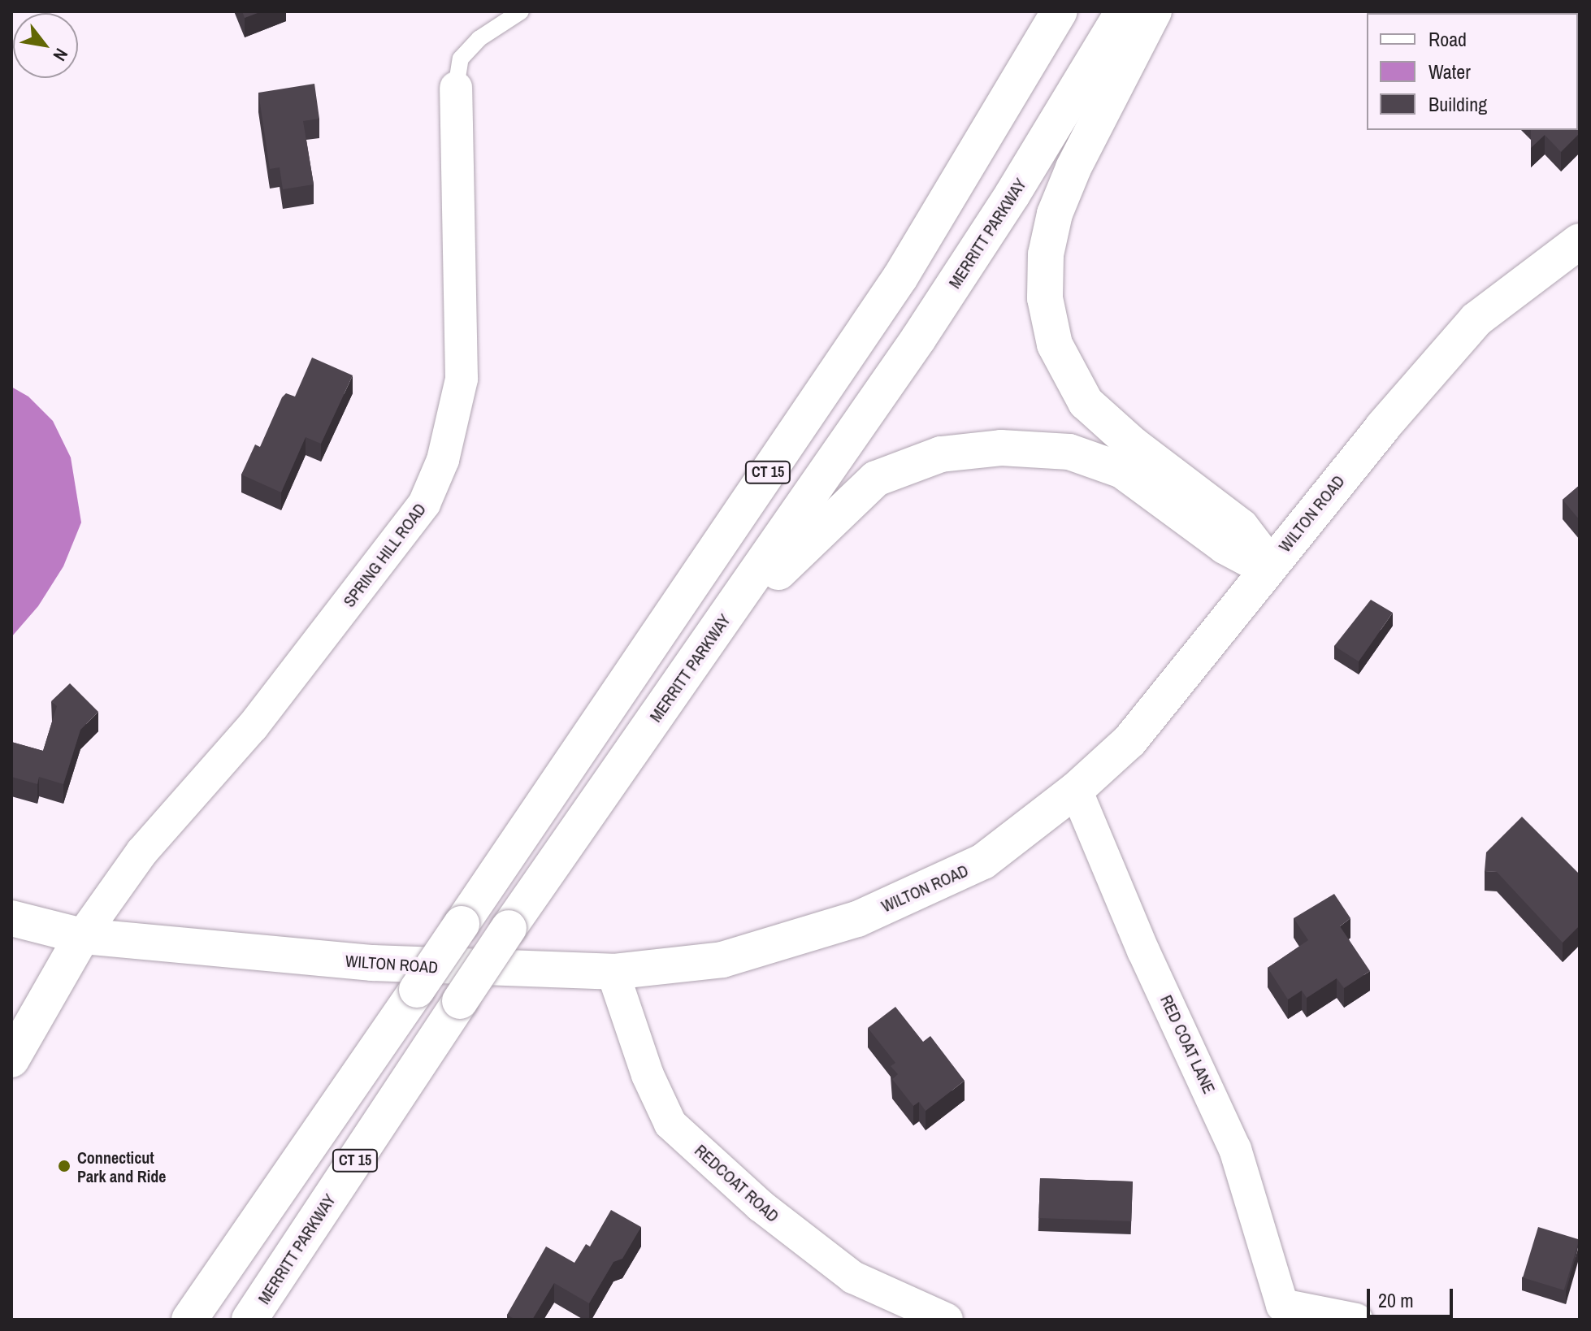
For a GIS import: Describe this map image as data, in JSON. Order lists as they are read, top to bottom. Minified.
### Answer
{"streets":{"main road":["MERRITT PARKWAY","CT 15","WILTON ROAD"],"street":["SPRING HILL ROAD","RED COAT LANE","REDCOAT ROAD"]},"crossings":[["WILTON ROAD","SPRING HILL ROAD"],["WILTON ROAD","RED COAT LANE"],["WILTON ROAD","REDCOAT ROAD"]],"places":["Connecticut Park and Ride"],"legend":["Road","Water","Building"],"scale_bar":"20 m","north":"bottom right"}
